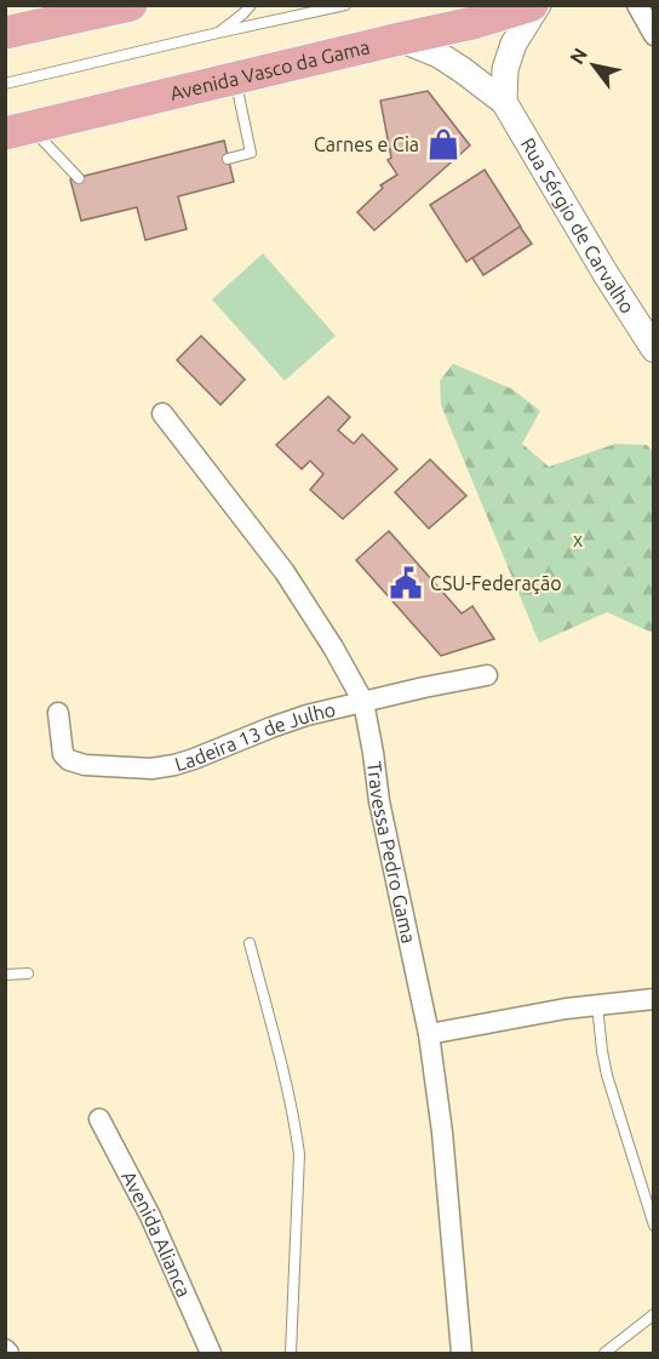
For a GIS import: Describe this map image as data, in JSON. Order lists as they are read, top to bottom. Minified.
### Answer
{"streets":{"main road":["Avenida Vasco da Gama"],"street":["Rua Sérgio de Carvalho","Ladeira 13 de Julho","Travessa Pedro Gama","Avenida Alianca"]},"crossings":[["Avenida Vasco da Gama","Rua Sérgio de Carvalho"],["Ladeira 13 de Julho","Travessa Pedro Gama"]],"parks":["x"],"places":{"shop":["Carnes e Cia"],"public building":["CSU-Federação"]},"north":"top left"}
